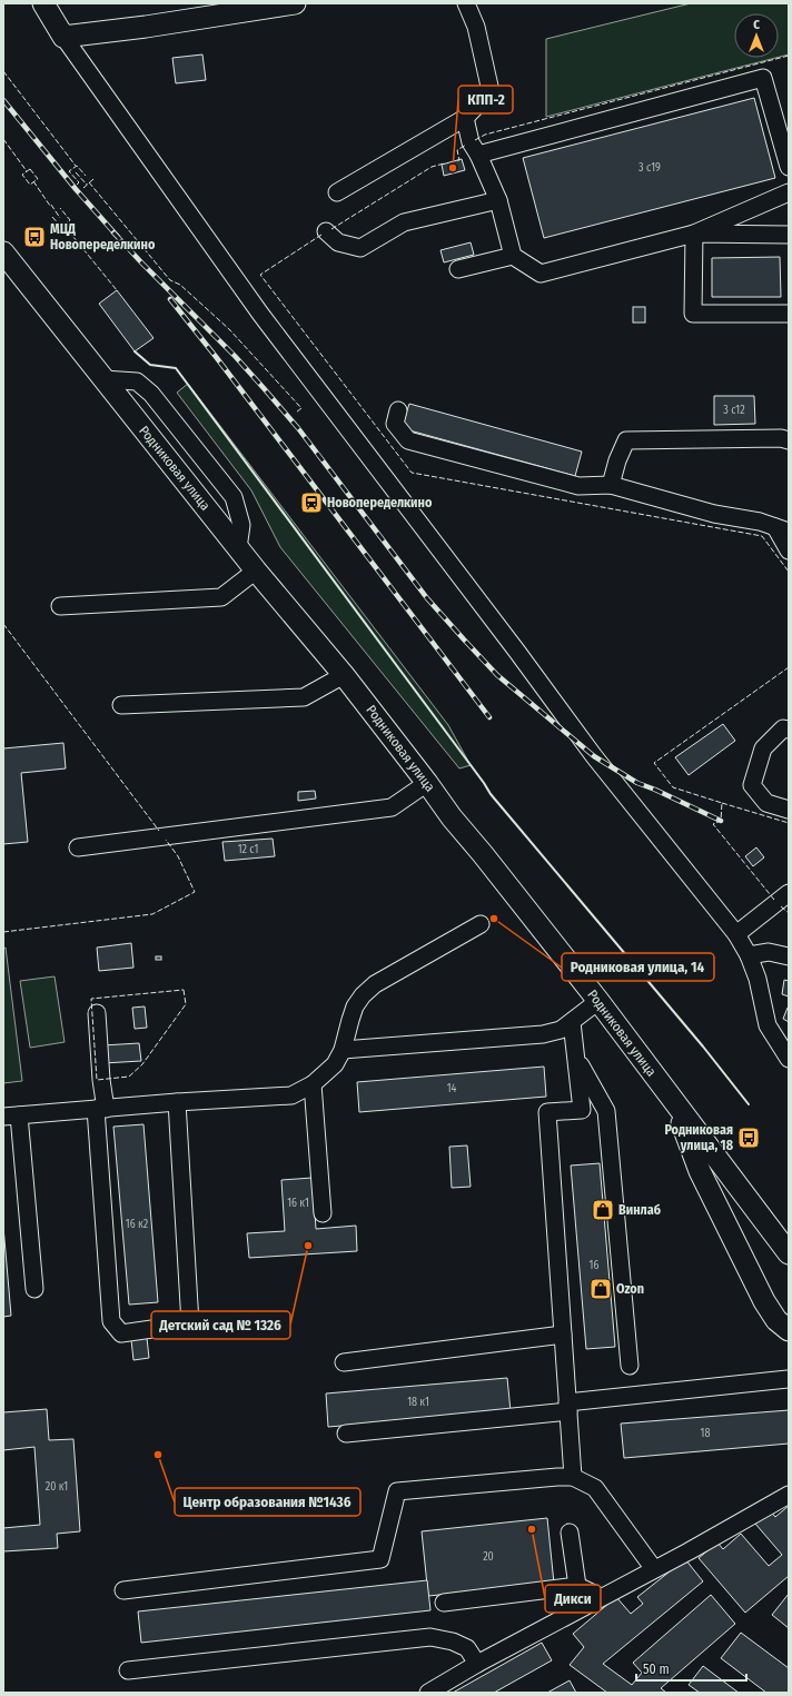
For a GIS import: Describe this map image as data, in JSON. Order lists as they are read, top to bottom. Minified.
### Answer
{"streets":{"main road":["Родниковая улица"]},"places":{"other":["КПП-2","Родниковая улица, 14","Детский сад № 1326","Центр образования №1436","Дикси"],"bus stop":["МЦД Новопеределкино","Родниковая улица, 18"],"station":["Новопеределкино"],"shop":["Винлаб","Ozon"]},"house_numbers":["3 c19","3 c12","12 с1","14","16 к1","16 к2","16","18 к1","18","20 к1","20"],"scale_bar":"50 m","north":"top"}
